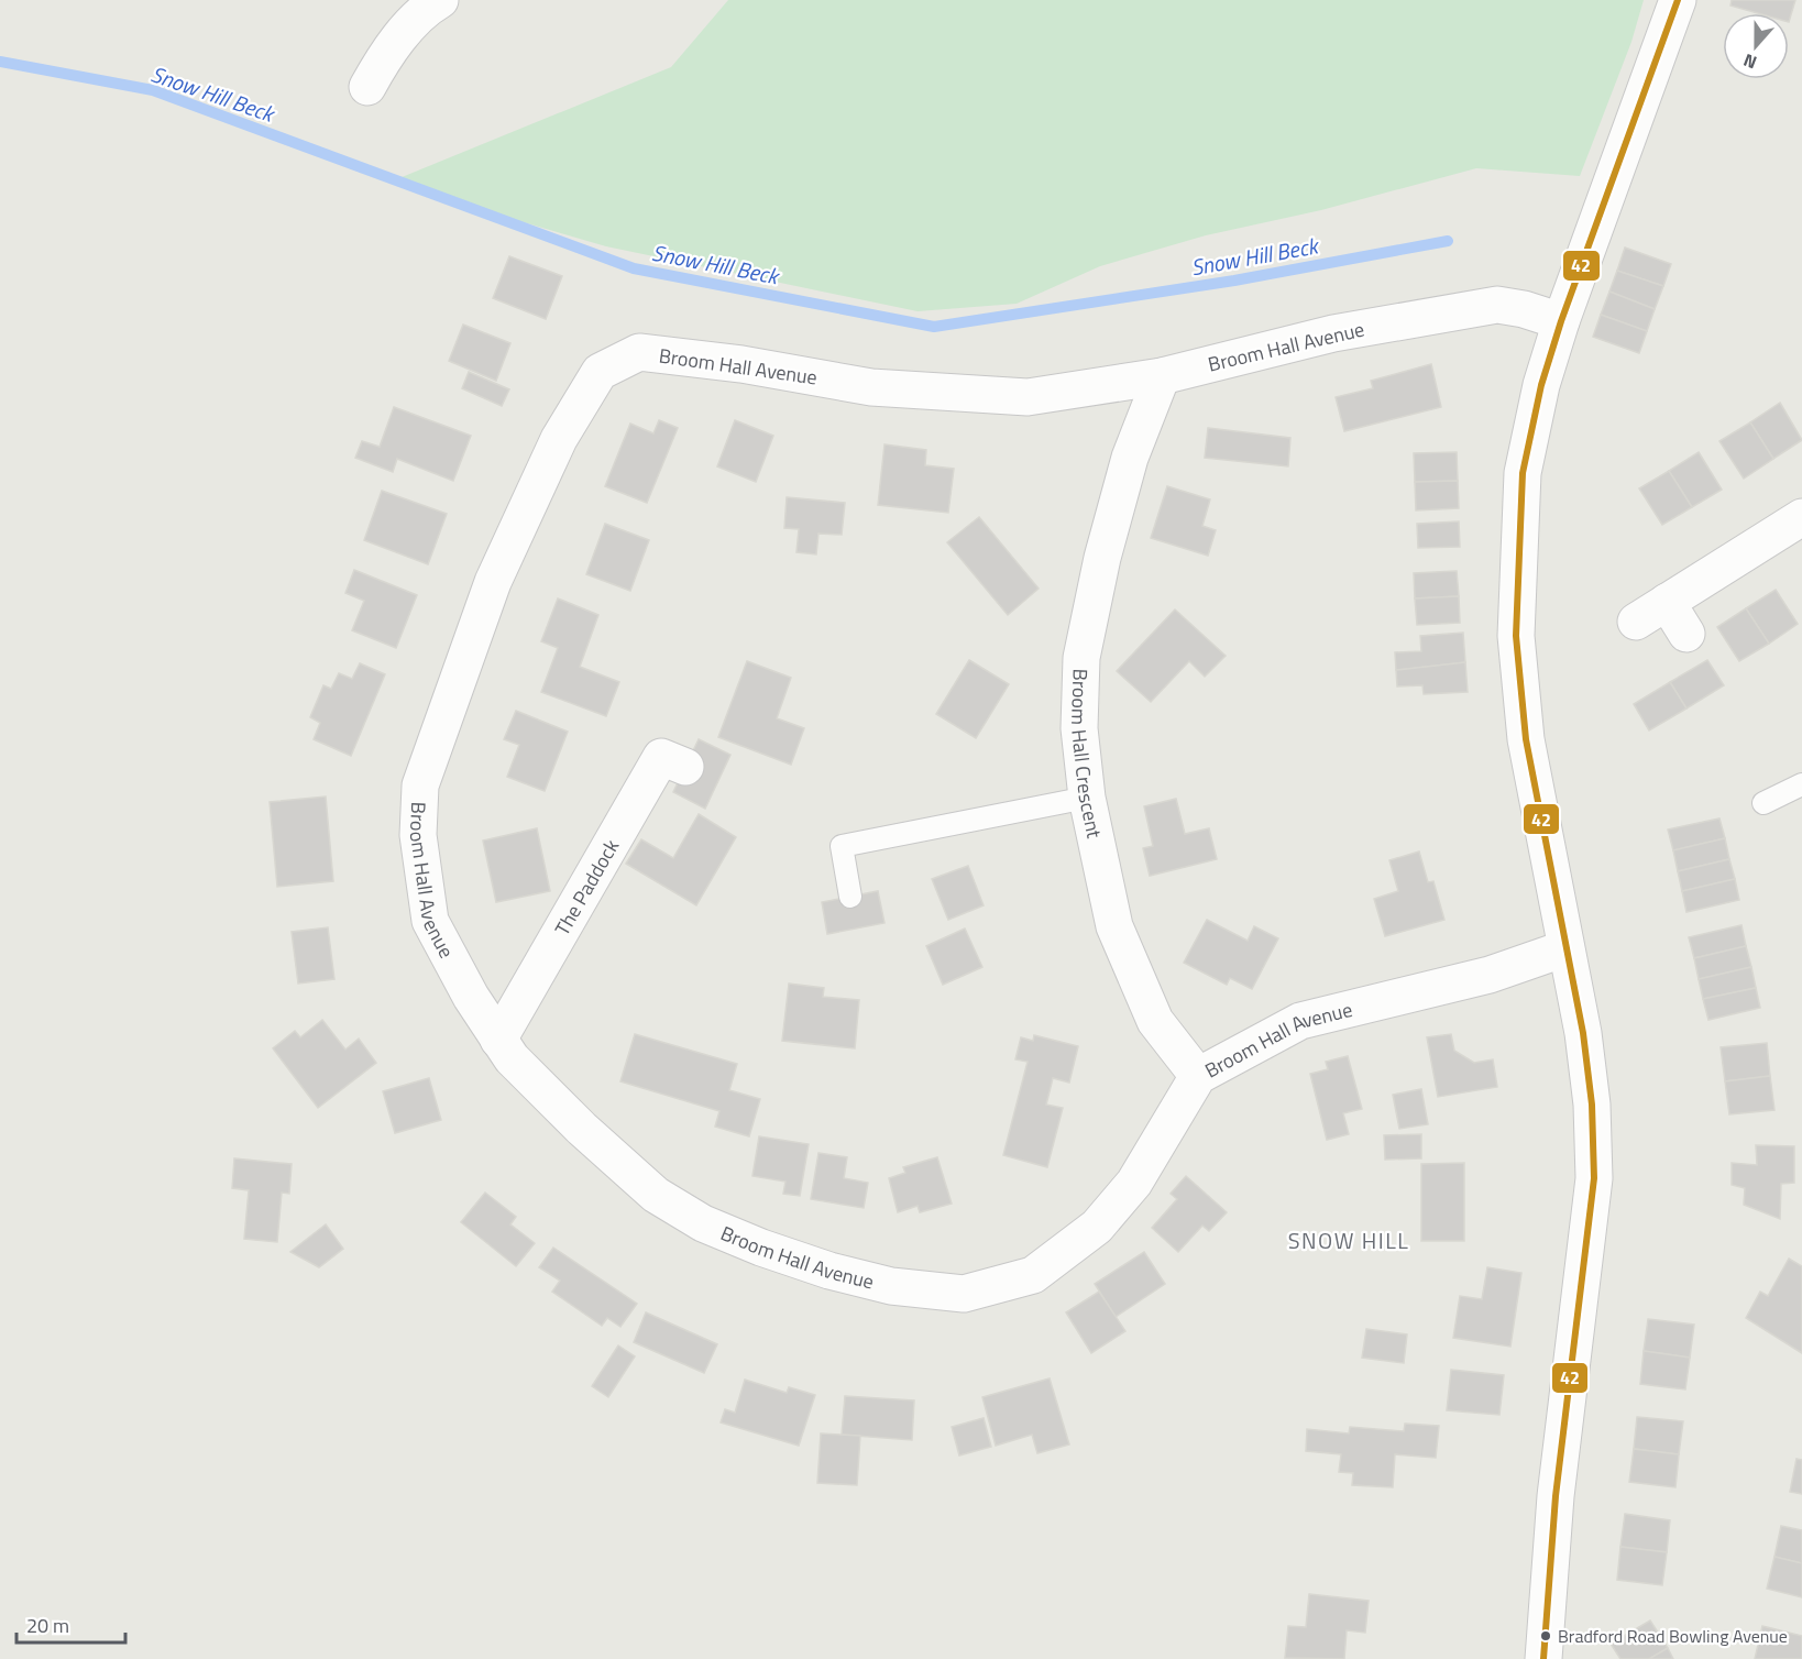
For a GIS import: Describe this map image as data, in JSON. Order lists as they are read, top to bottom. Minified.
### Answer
{"streets":{"street":["Broom Hall Avenue","Broom Hall Crescent","The Paddock"]},"crossings":[["Broom Hall Avenue","Broom Hall Crescent"],["Broom Hall Avenue","The Paddock"]],"districts":["SNOW HILL"],"water":["Snow Hill Beck"],"places":["Bradford Road Bowling Avenue"],"lines":["transit line 42"],"scale_bar":"20 m","north":"bottom"}
